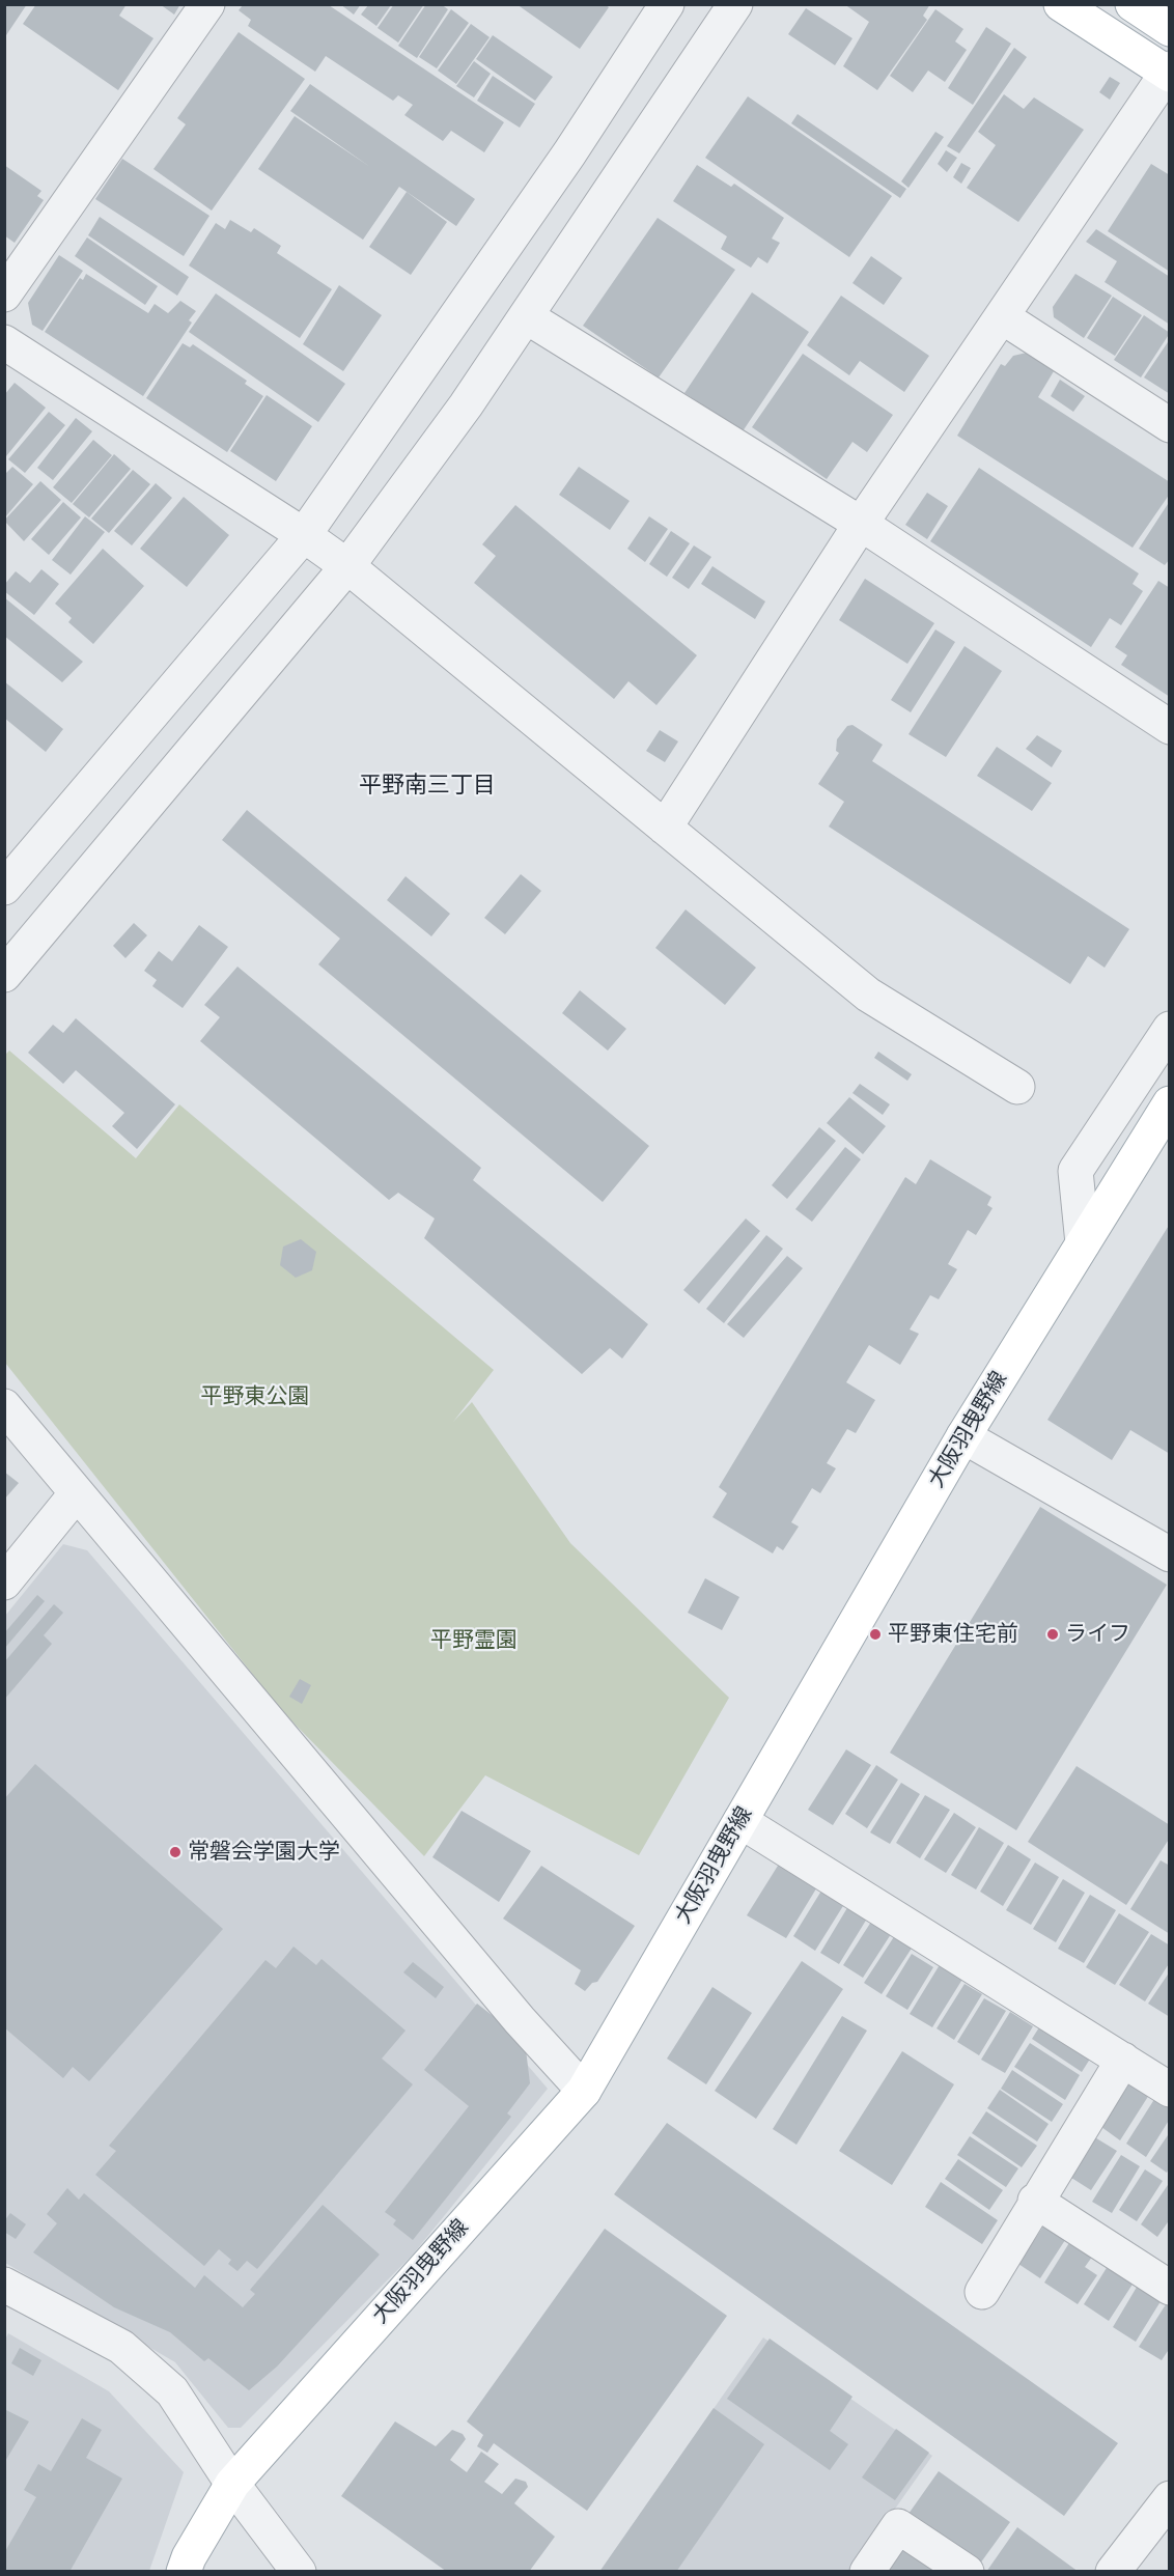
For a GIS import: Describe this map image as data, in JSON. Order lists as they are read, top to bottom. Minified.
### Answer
{"streets":{"main road":["大阪羽曳野線"]},"districts":["平野南三丁目"],"parks":["平野東公園","平野霊園"],"places":["平野東住宅前","ライフ","常磐会学園大学"]}
